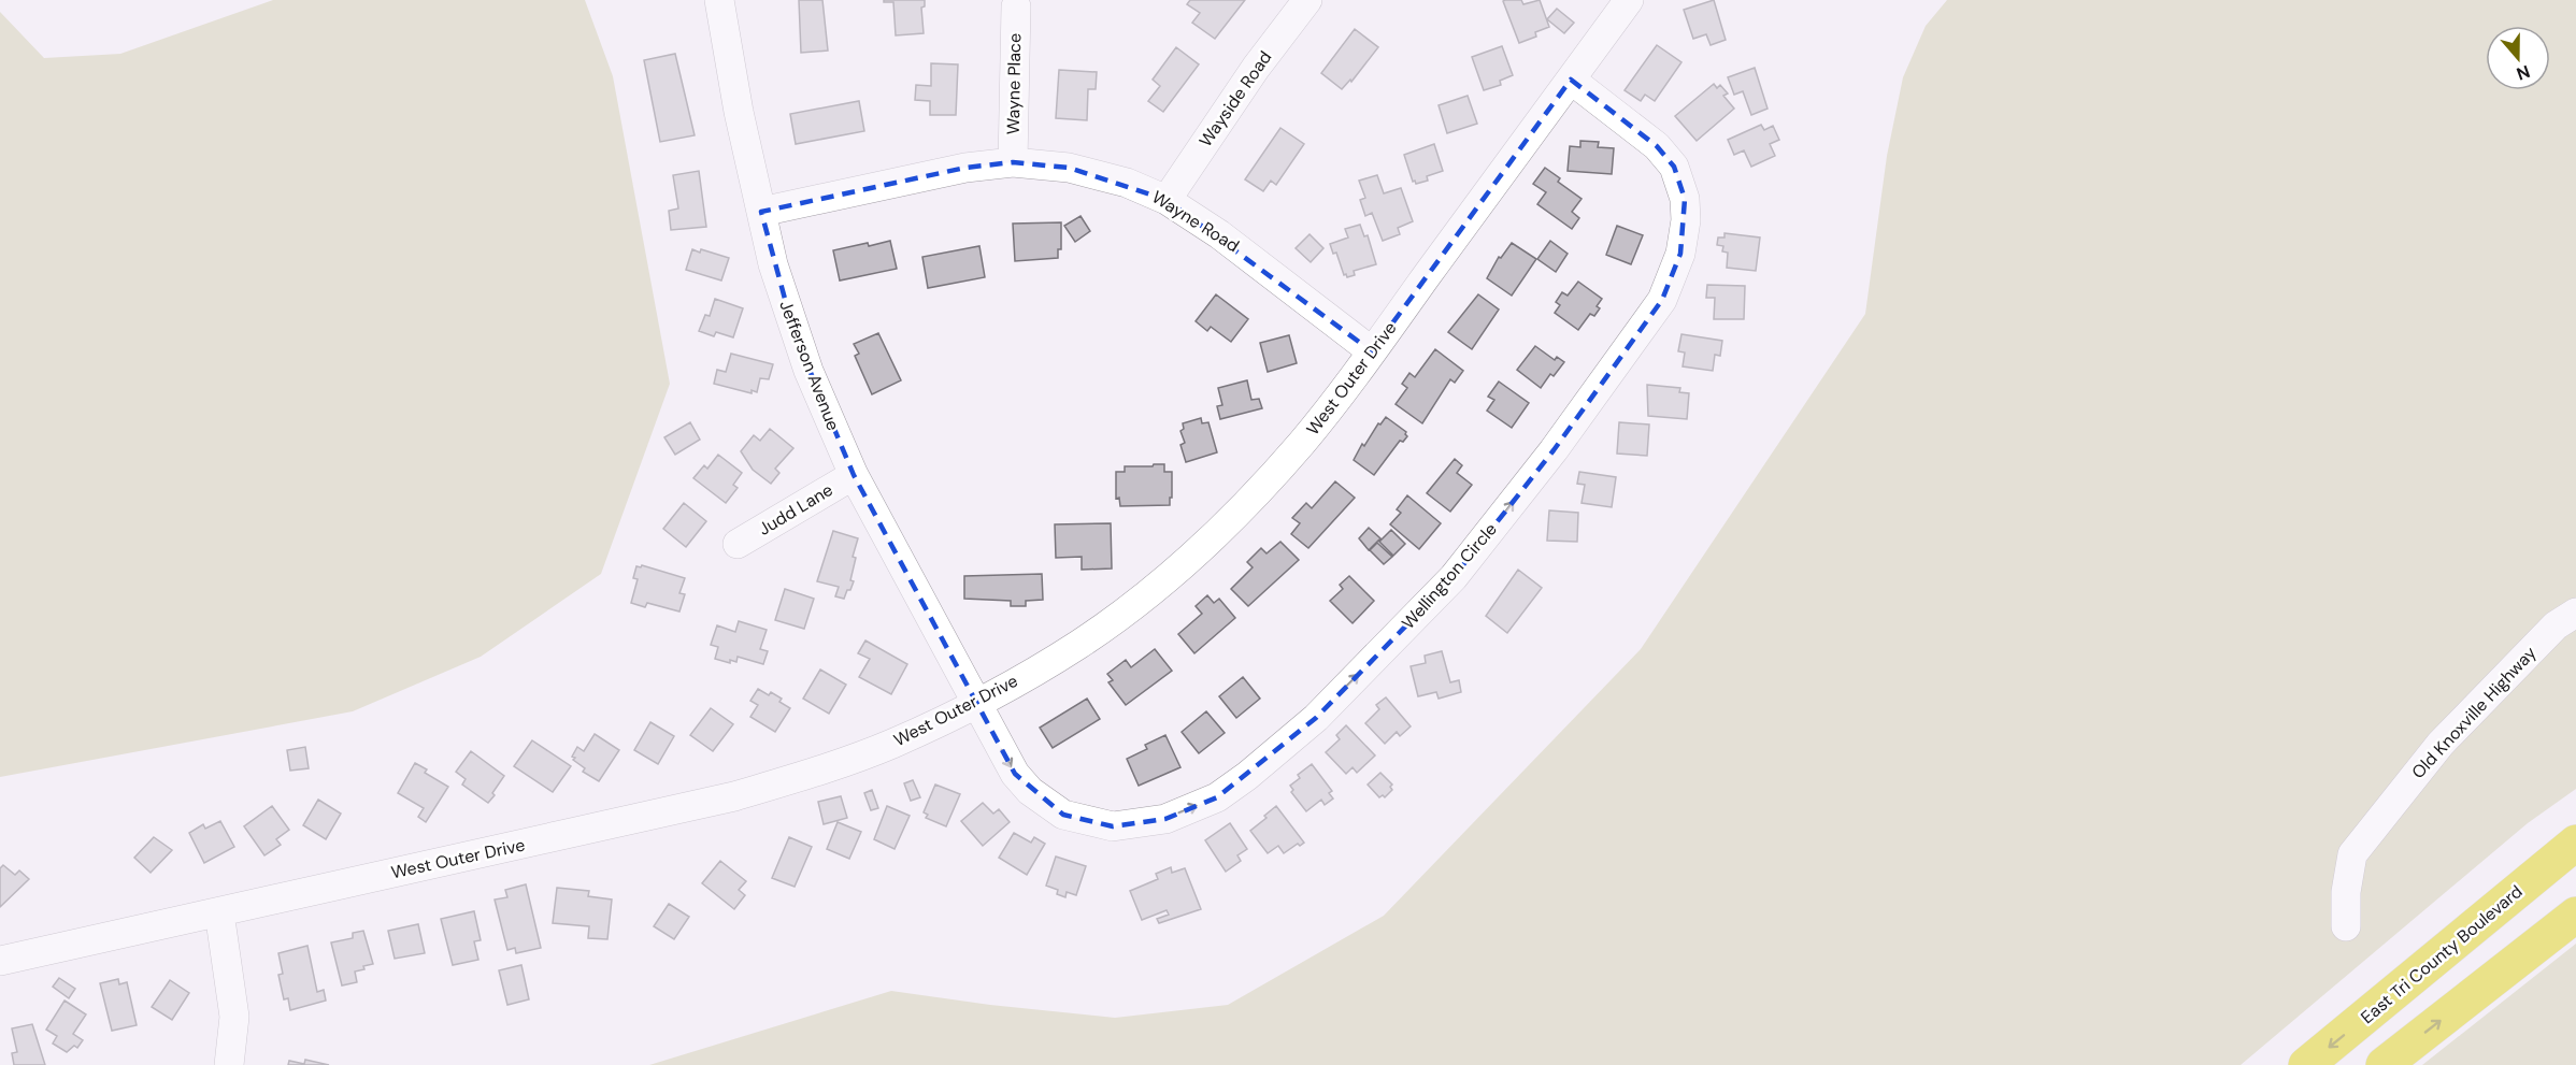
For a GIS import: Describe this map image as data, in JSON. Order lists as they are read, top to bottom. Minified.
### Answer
{"streets":{"highway":["East Tri County Boulevard"],"street":["Wayne Place","Wayside Road","Wayne Road","Jefferson Avenue","West Outer Drive","Judd Lane","Wellington Circle","Old Knoxville Highway"]},"crossings":[["Wayne Place","Wayne Road"],["Wayside Road","Wayne Road"],["Wayne Road","Jefferson Avenue"],["Wayne Road","West Outer Drive"],["Jefferson Avenue","West Outer Drive"],["Jefferson Avenue","Judd Lane"],["Jefferson Avenue","Wellington Circle"],["West Outer Drive","Wellington Circle"]],"north":"bottom"}
